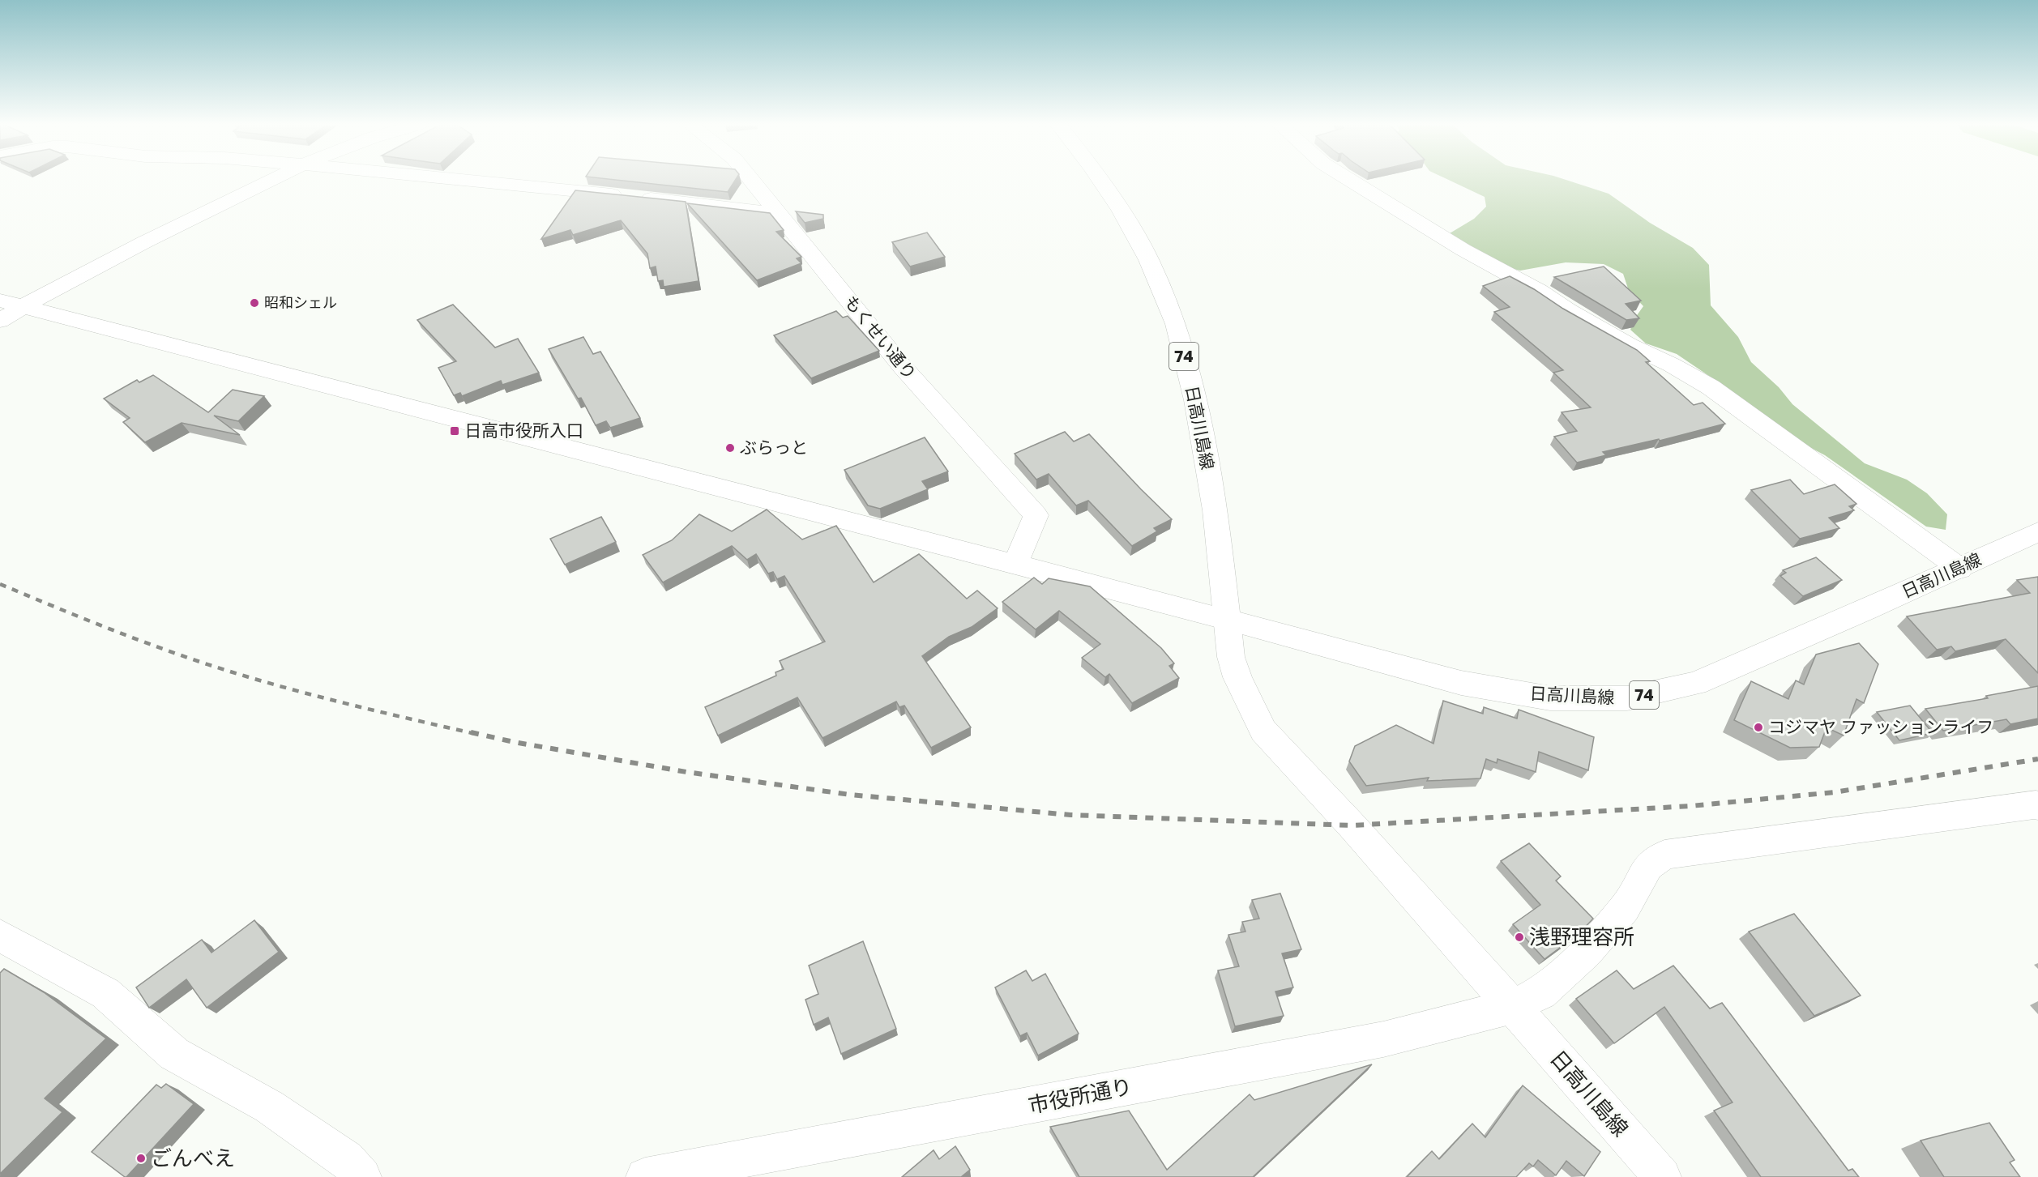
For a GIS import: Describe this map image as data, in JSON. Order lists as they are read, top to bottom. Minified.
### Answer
{"streets":{"street":["もくせい通り","74","日高川島線","市役所通り"]},"crossings":[["日高川島線","市役所通り"]],"places":{"other":["昭和シェル","ぶらっと","コジマヤ ファッションライフ","浅野理容所","ごんべえ"],"transit":["日高市役所入口"]}}
